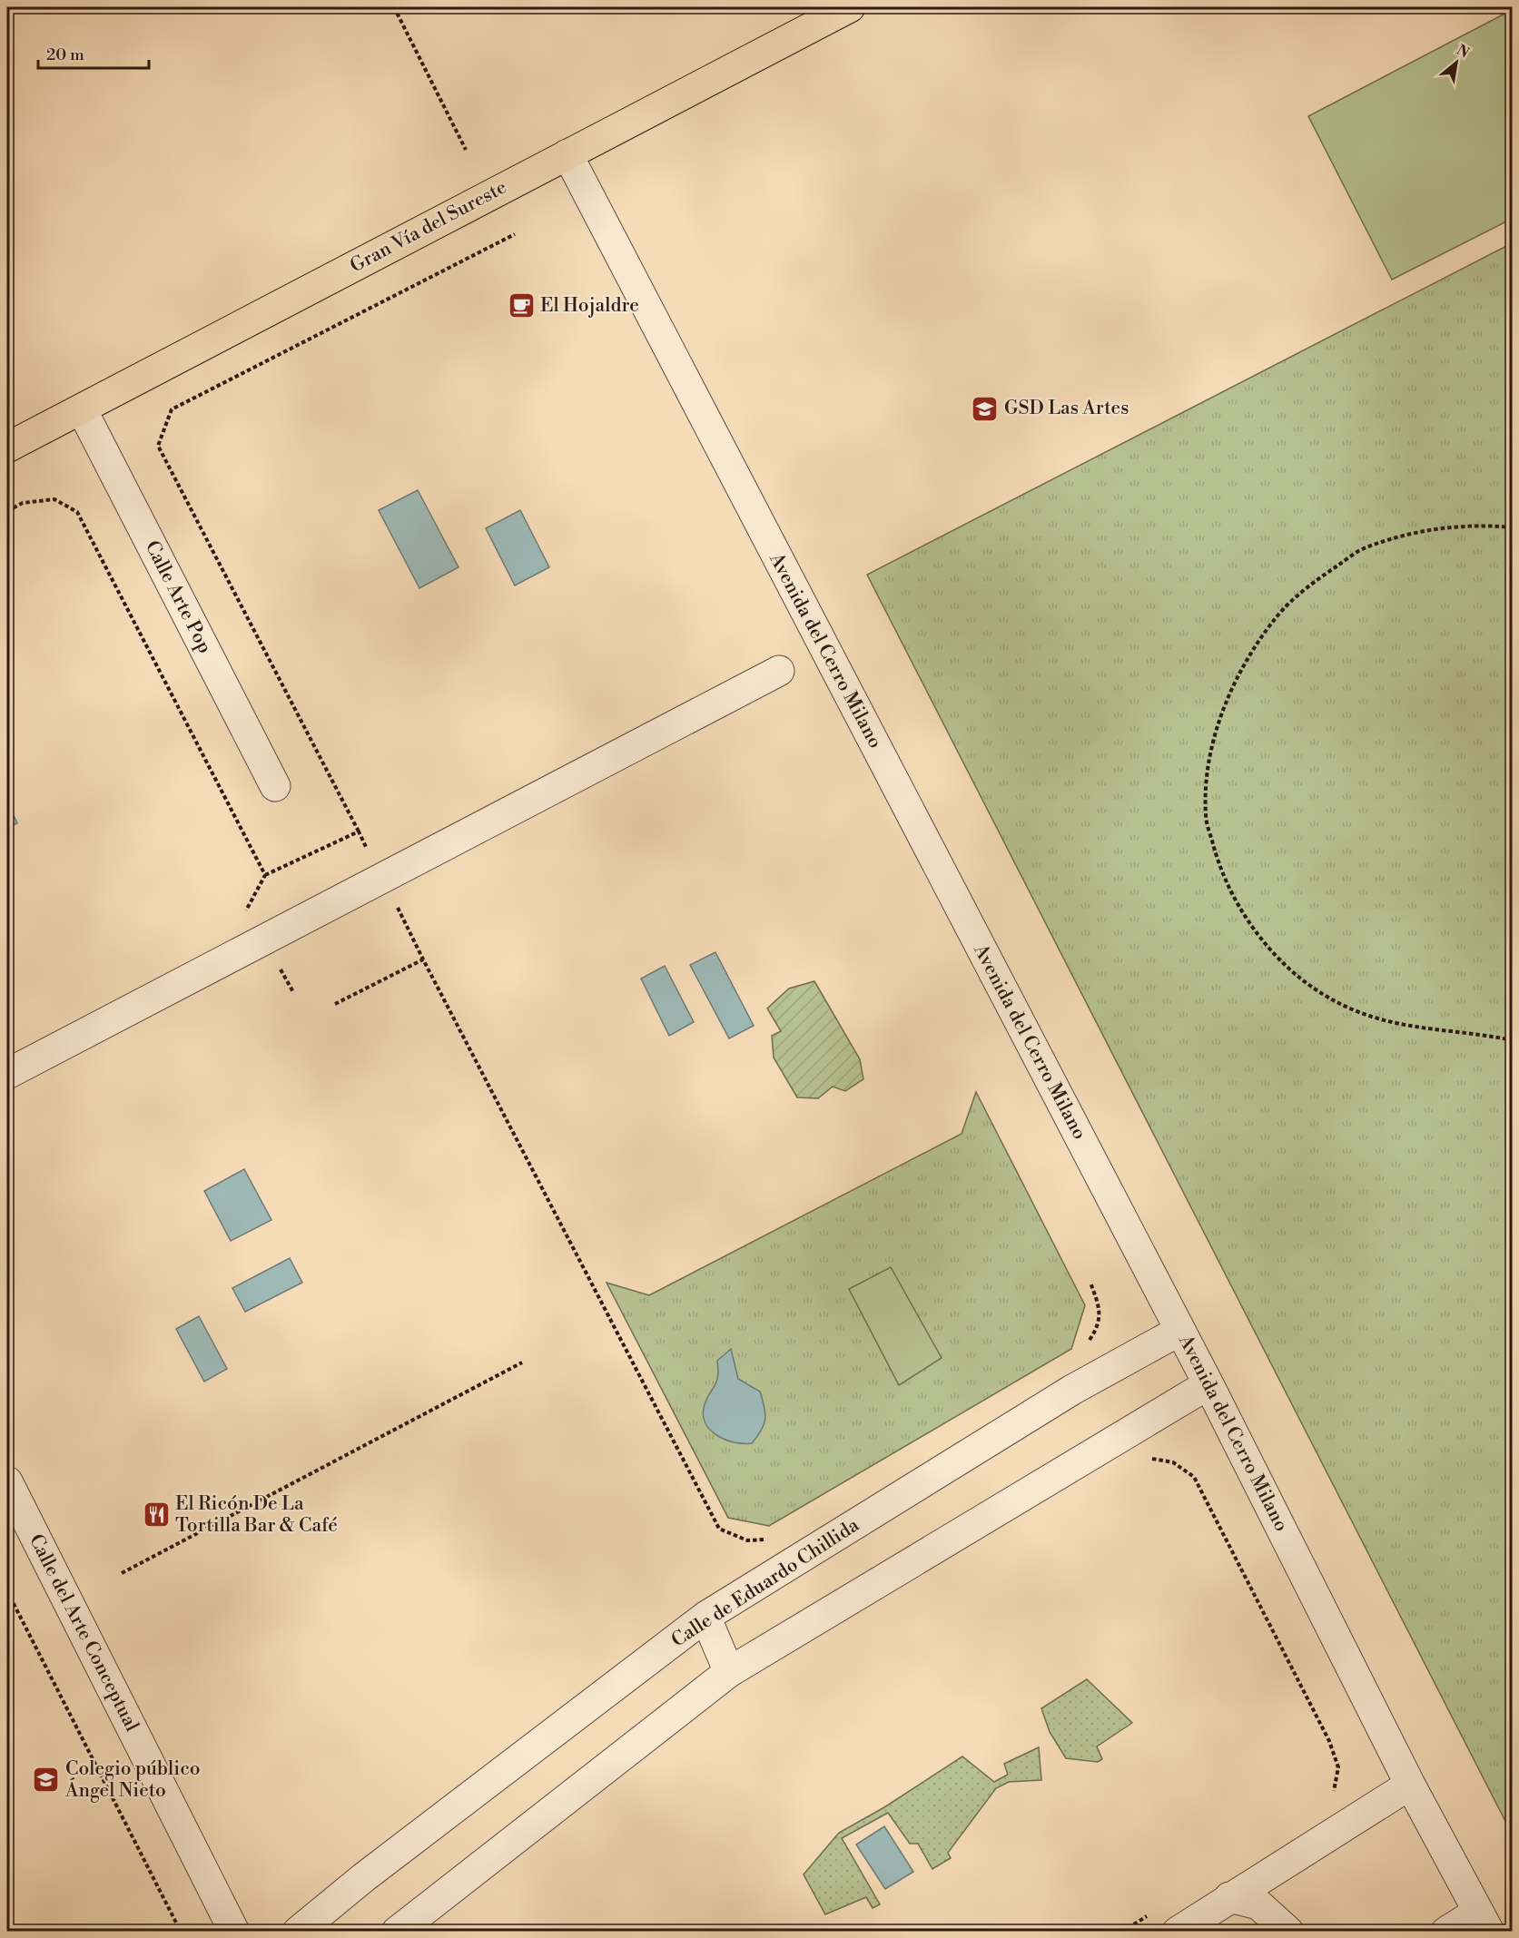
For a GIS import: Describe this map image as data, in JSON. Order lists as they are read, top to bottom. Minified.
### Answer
{"streets":{"main road":["Gran Vía del Sureste"],"street":["Calle Arte Pop","Avenida del Cerro Milano","Calle de Eduardo Chillida","Calle del Arte Conceptual"]},"crossings":[["Gran Vía del Sureste","Calle Arte Pop"],["Gran Vía del Sureste","Avenida del Cerro Milano"],["Avenida del Cerro Milano","Calle de Eduardo Chillida"]],"places":{"cafe":["El Hojaldre"],"school or university":["GSD Las Artes","Colegio público Ángel Nieto"],"restaurant":["El Ricón De La Tortilla Bar & Café"]},"scale_bar":"20 m","north":"top right"}
